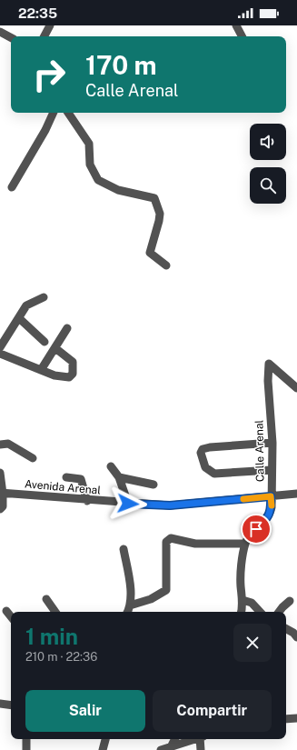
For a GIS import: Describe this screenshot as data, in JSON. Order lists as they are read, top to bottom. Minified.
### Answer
{"streets":{"street":["Calle Arenal","Avenida Arenal"]},"crossings":[["Calle Arenal","Avenida Arenal"]],"page":{"status":"22:35","turn":["170 m","Calle Arenal"],"heading":["1 min","210 m · 22:36"],"buttons":["Salir","Compartir"]}}
